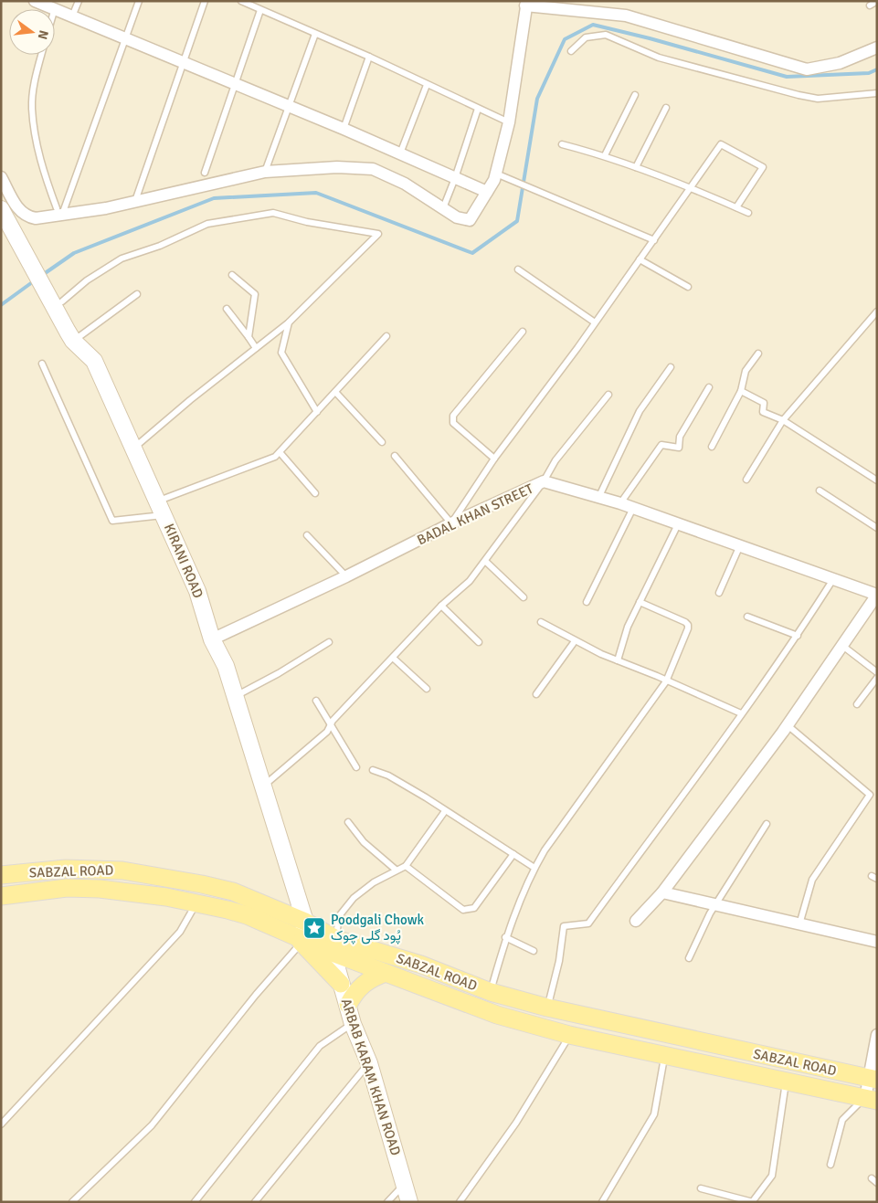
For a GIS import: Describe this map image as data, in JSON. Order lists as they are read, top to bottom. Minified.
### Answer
{"streets":{"main road":["KIRANI ROAD","SABZAL ROAD","ARBAB KARAM KHAN ROAD"],"street":["BADAL KHAN STREET"]},"crossings":[["BADAL KHAN STREET","KIRANI ROAD"],["KIRANI ROAD","SABZAL ROAD"],["SABZAL ROAD","ARBAB KARAM KHAN ROAD"]],"places":{"place":["Poodgali Chowk پُود گلی چوک"]},"north":"right"}
